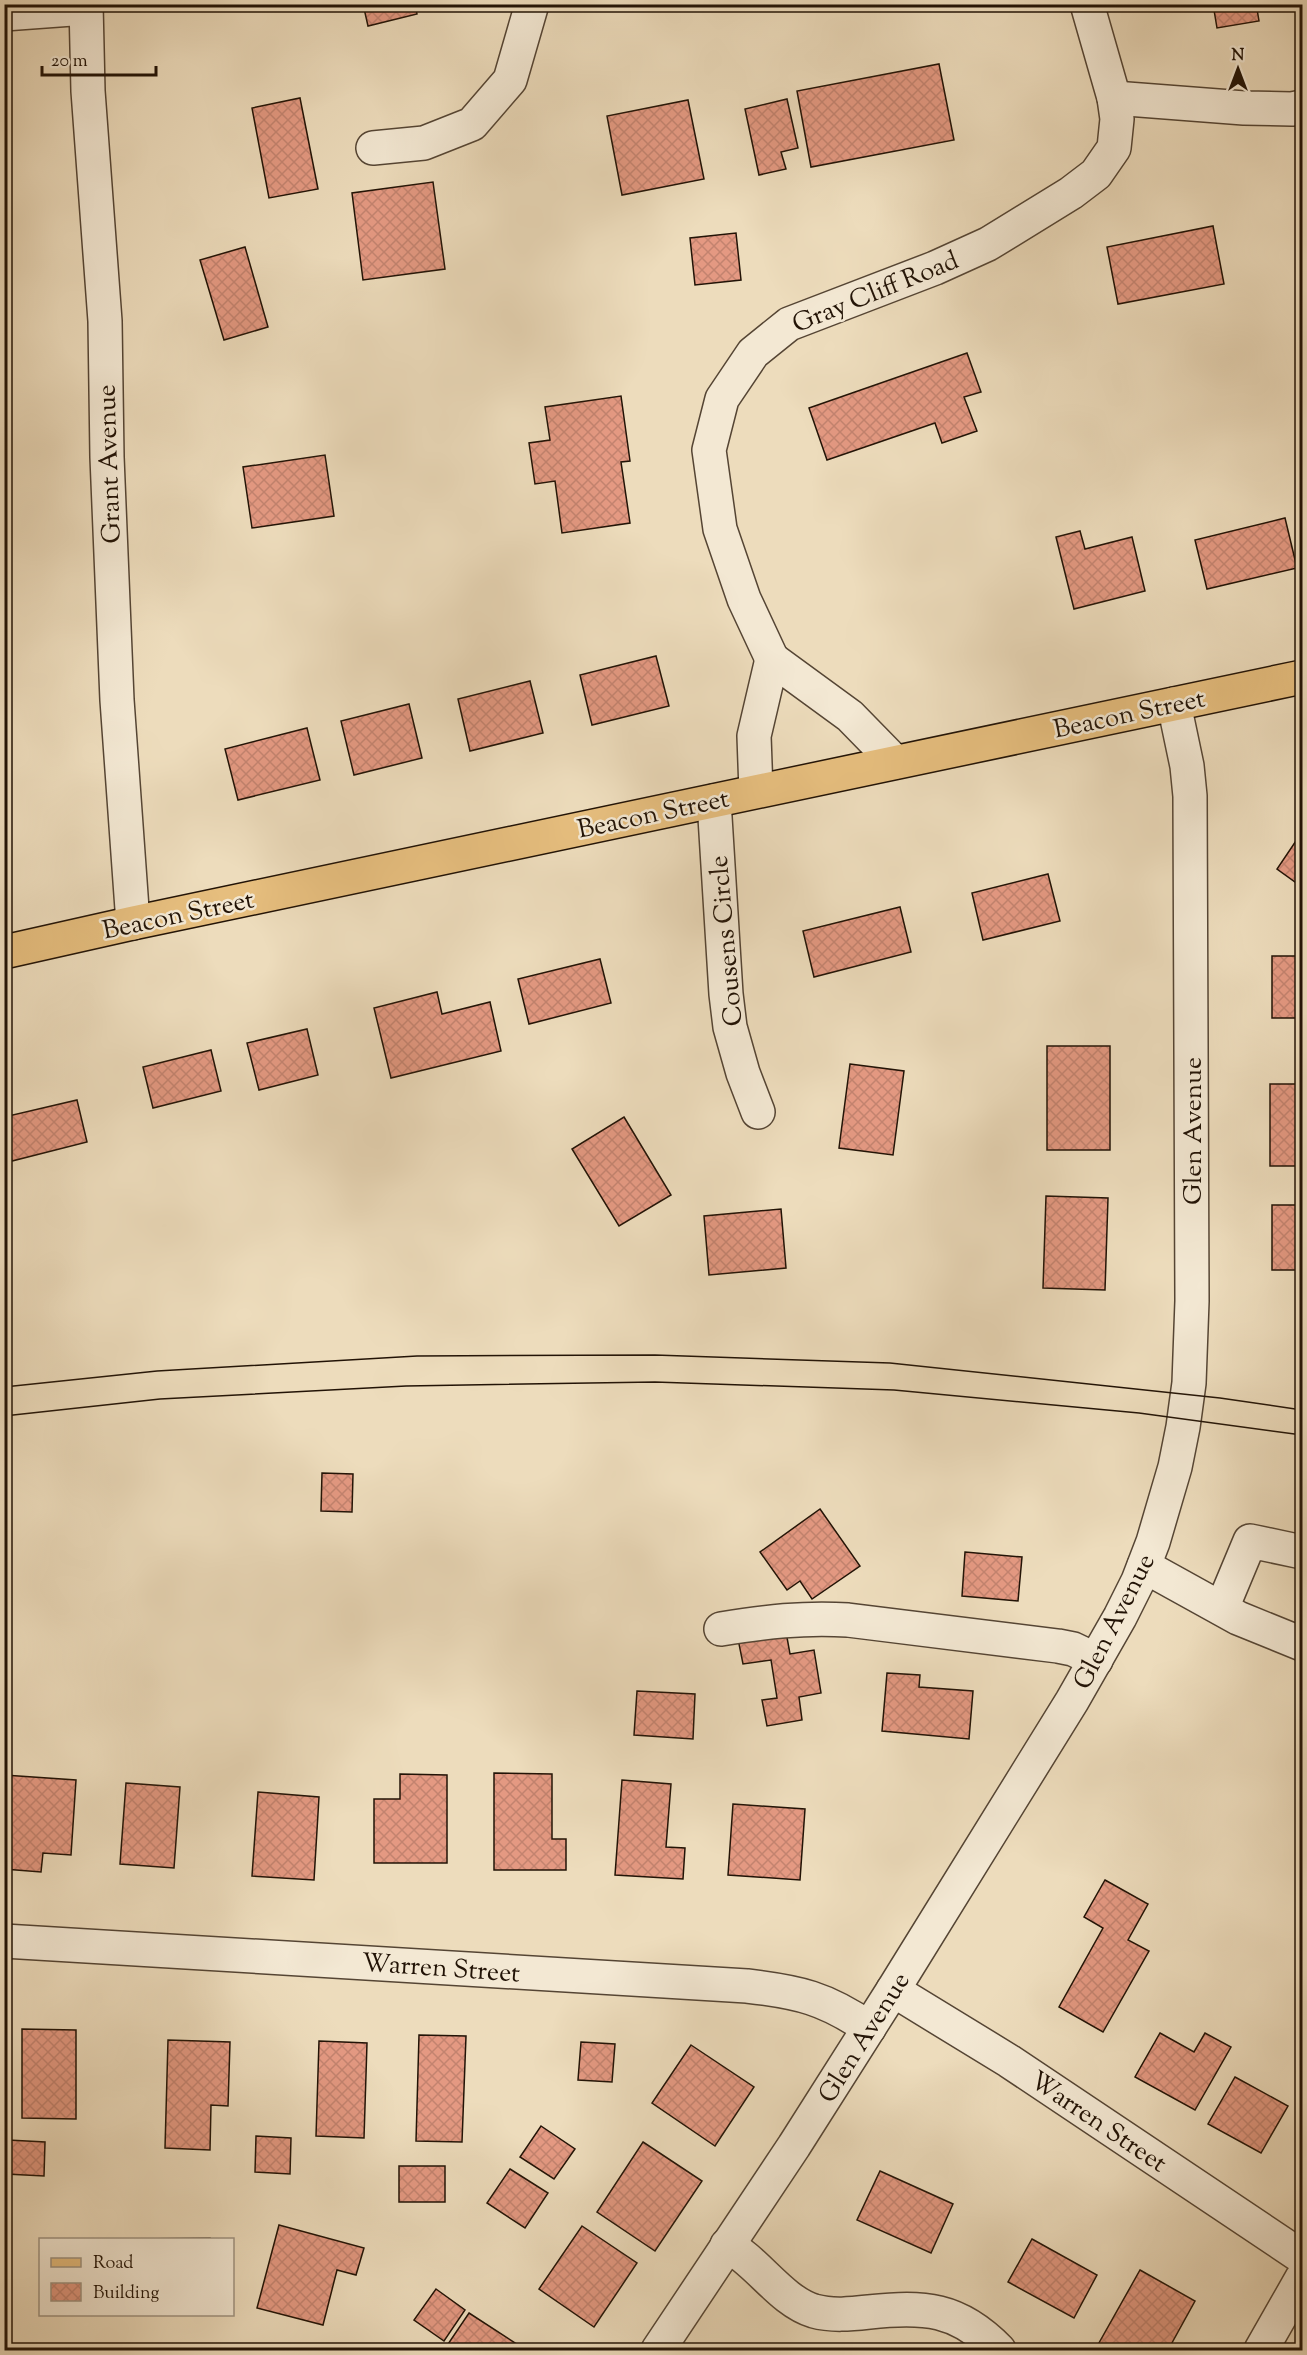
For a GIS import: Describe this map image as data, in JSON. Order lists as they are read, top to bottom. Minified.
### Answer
{"streets":{"main road":["Beacon Street"],"street":["Gray Cliff Road","Grant Avenue","Cousens Circle","Glen Avenue","Warren Street"]},"crossings":[["Gray Cliff Road","Beacon Street"],["Grant Avenue","Beacon Street"],["Beacon Street","Cousens Circle"],["Beacon Street","Glen Avenue"],["Glen Avenue","Warren Street"]],"legend":["Road","Building"],"scale_bar":"20 m","north":"top"}
